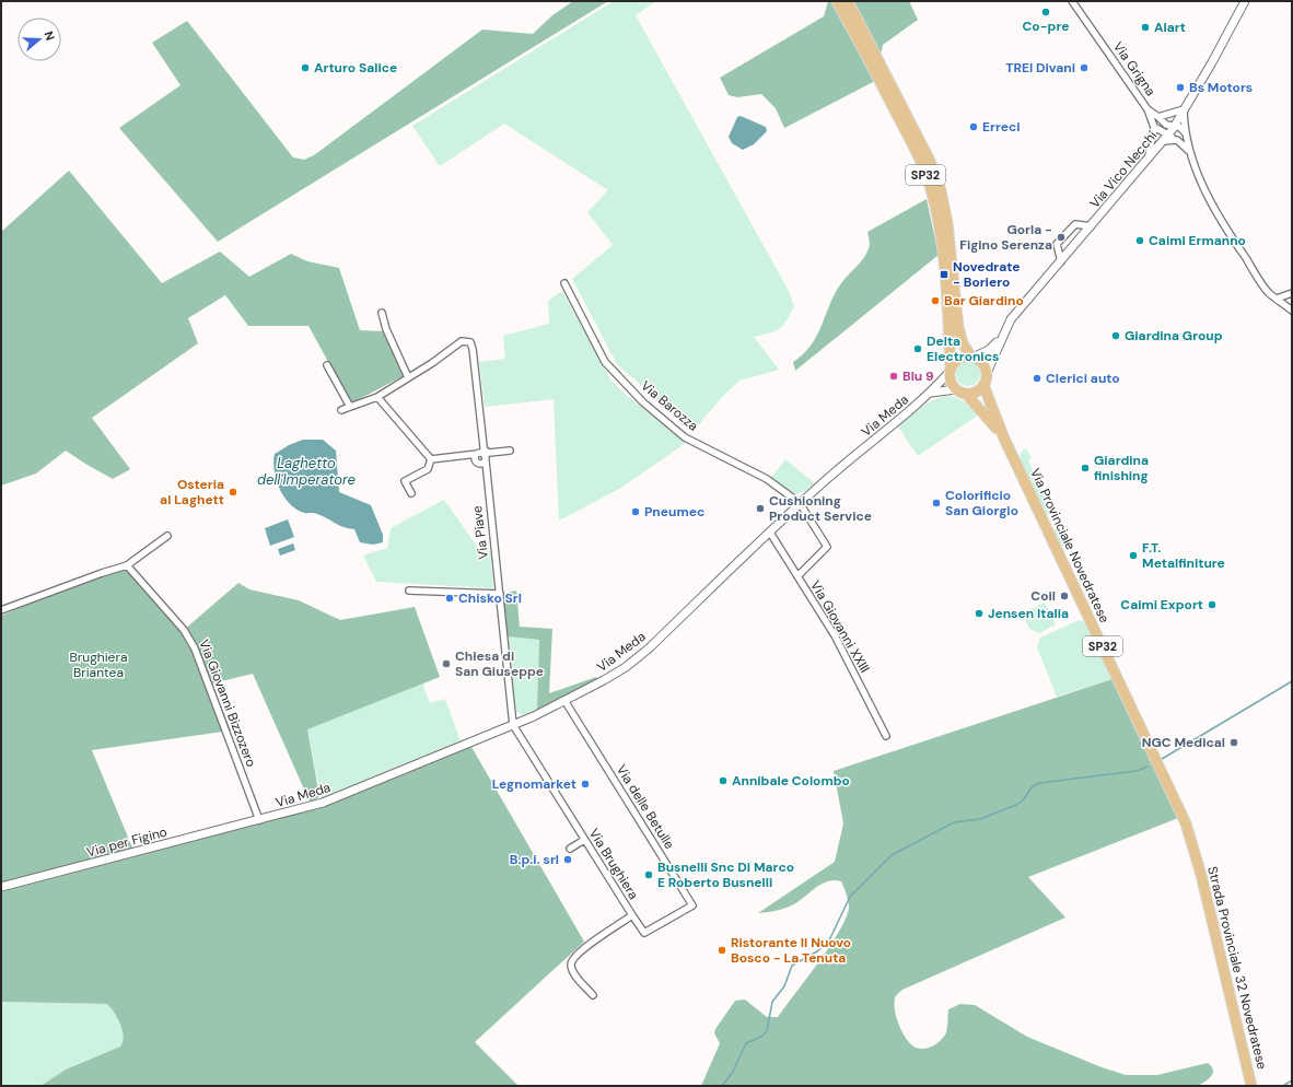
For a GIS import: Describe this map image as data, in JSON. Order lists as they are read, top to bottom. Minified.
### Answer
{"streets":{"main road":["SP32","Via Provinciale Novedratese","Strada Provinciale 32 Novedratese"],"street":["Via Grigna","Via Vico Necchi","Via Barozza","Via Meda","Via Piave","Via Giovanni XXIII","Via Giovanni Bizzozero","Via delle Betulle","Via per Figino","Via Brughiera"]},"crossings":[["Via Vico Necchi","SP32"],["Via Vico Necchi","Via Meda"],["Via Vico Necchi","Via Provinciale Novedratese"],["SP32","Via Meda"],["SP32","Via Provinciale Novedratese"],["Via Barozza","Via Meda"],["Via Meda","Via Piave"],["Via Meda","Via Provinciale Novedratese"],["Via Meda","Via Giovanni XXIII"],["Via Meda","Via Giovanni Bizzozero"],["Via Meda","Via delle Betulle"],["Via Meda","Via per Figino"],["Via Meda","Via Brughiera"],["Via Piave","Via Brughiera"],["Via Provinciale Novedratese","Strada Provinciale 32 Novedratese"],["Via Giovanni Bizzozero","Via per Figino"],["Via delle Betulle","Via Brughiera"]],"water":["Laghetto dell'Imperatore"],"parks":["Brughiera Briantea"],"places":{"other":["Co-pre","Alart","Arturo Salice","TREI Divani","Bs Motors","Erreci","Gorla - Figino Serenza","Caimi Ermanno","Bar Giardino","Giardina Group","Delta Electronics","Blu 9","Clerici auto","Giardina finishing","Osteria al Laghett","Colorificio San Giorgio","Cushioning Product Service","Pneumec","F.T. Metalfiniture","Coil","Chisko Srl","Caimi Export","Jensen Italia","Chiesa di San Giuseppe","NGC Medical","Annibale Colombo","Legnomarket","B.p.i. srl","Busnelli Snc Di Marco E Roberto Busnelli","Ristorante Il Nuovo Bosco - La Tenuta"],"transit":["Novedrate - Boriero"]},"north":"right"}
